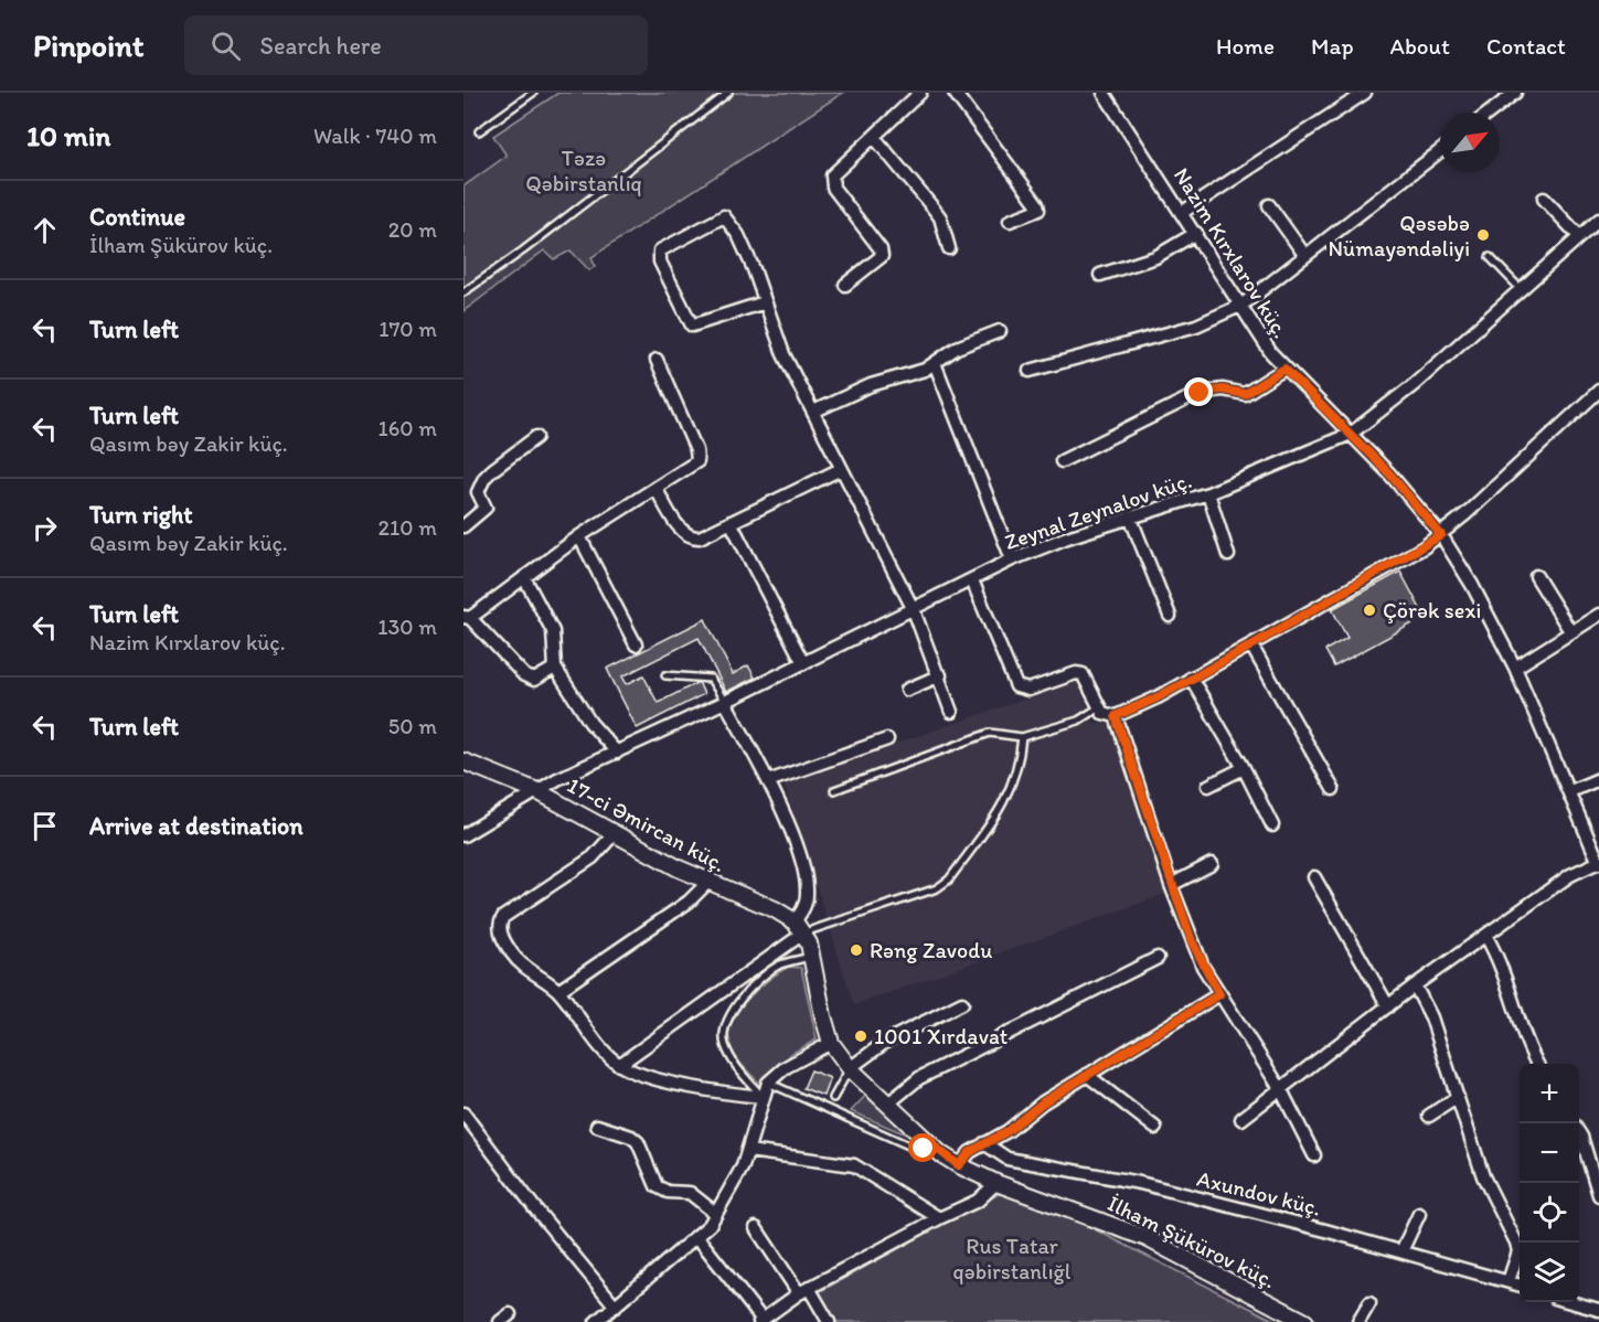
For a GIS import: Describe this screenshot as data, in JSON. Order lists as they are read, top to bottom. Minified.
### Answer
{"streets":{"street":["Nazim Kırxlarov küç.","Zeynal Zeynalov küç.","17-ci Əmircan küç.","Axundov küç.","İlham Şükürov küç."]},"crossings":[["Nazim Kırxlarov küç.","Zeynal Zeynalov küç."],["Zeynal Zeynalov küç.","17-ci Əmircan küç."],["17-ci Əmircan küç.","İlham Şükürov küç."]],"parks":["Təzə Qəbirstanlıq","Rus Tatar qəbirstanlığl"],"places":["Qəsəbə Nümayəndəliyi","Çörək sexi","Rəng Zavodu","1001 Xırdavat"],"north":"top right","page":{"header":"Pinpoint","search":"Search here","nav":["Home","Map","About","Contact"],"heading":["10 min","Walk · 740 m"],"list":[["Continue","İlham Şükürov küç.","20 m"],["Turn left","170 m"],["Turn left","Qasım bəy Zakir küç.","160 m"],["Turn right","Qasım bəy Zakir küç.","210 m"],["Turn left","Nazim Kırxlarov küç.","130 m"],["Turn left","50 m"],"Arrive at destination"],"map_buttons":["+","−"]}}
